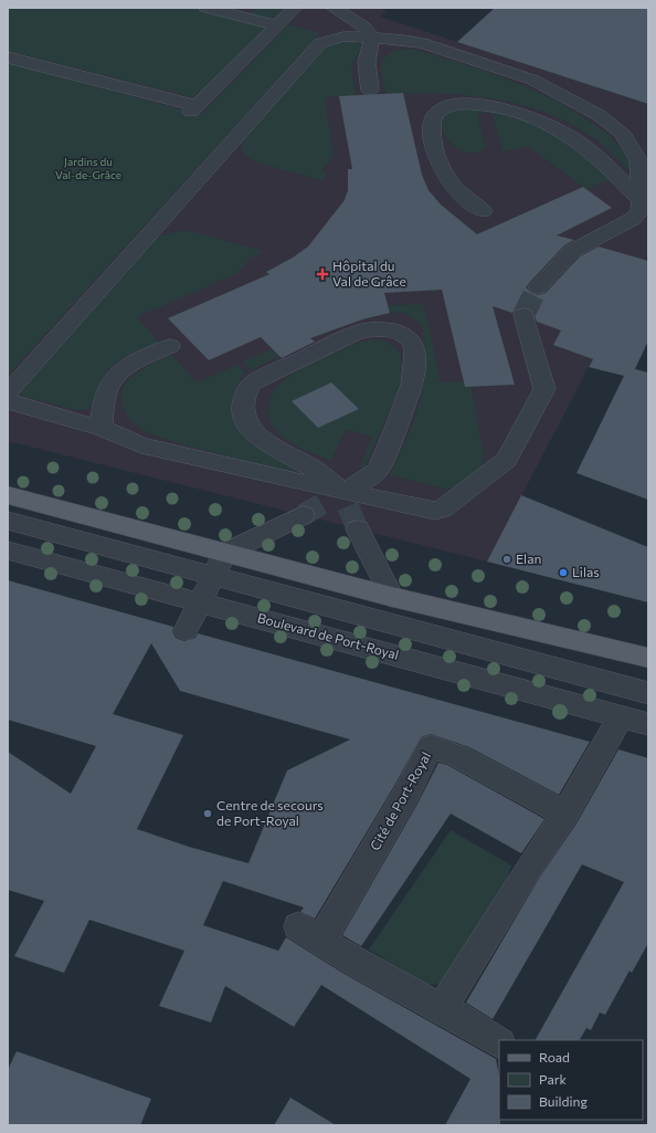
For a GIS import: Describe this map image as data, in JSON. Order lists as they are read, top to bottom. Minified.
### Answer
{"streets":{"street":["Boulevard de Port-Royal","Cité de Port-Royal"]},"parks":["Jardins du Val-de-Grâce"],"places":{"health":["Hôpital du Val de Grâce"],"other":["Elan","Lilas","Centre de secours de Port-Royal"]},"legend":["Road","Park","Building"]}
